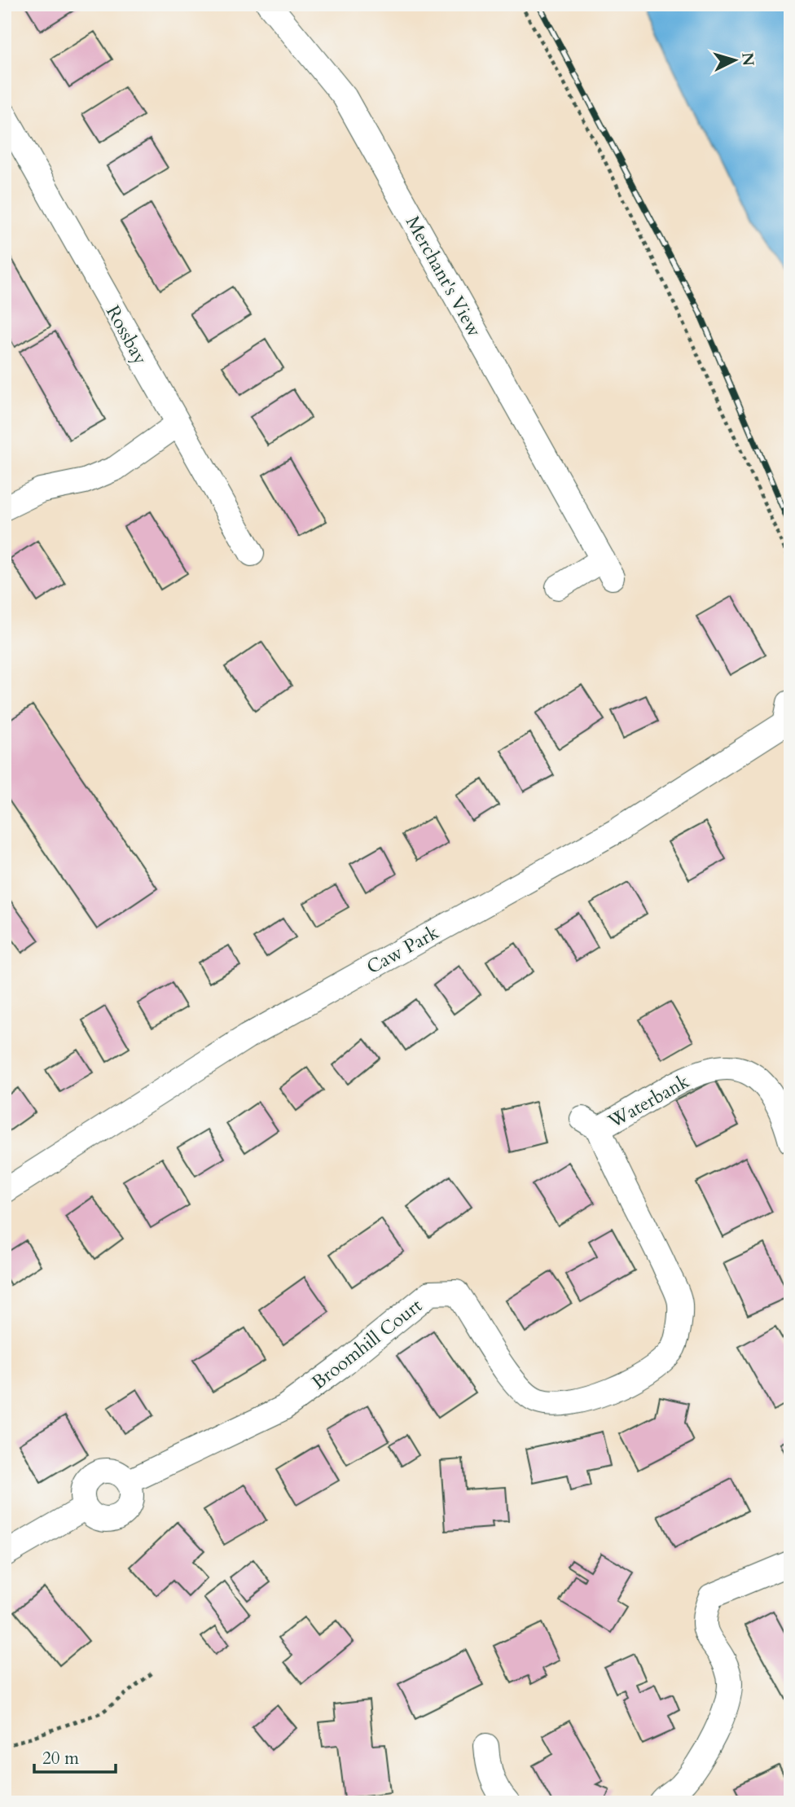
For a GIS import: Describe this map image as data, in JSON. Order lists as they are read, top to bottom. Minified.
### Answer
{"streets":{"street":["Merchant's View","Rossbay","Caw Park","Waterbank","Broomhill Court"]},"crossings":[["Waterbank","Broomhill Court"]],"scale_bar":"20 m","north":"right"}
